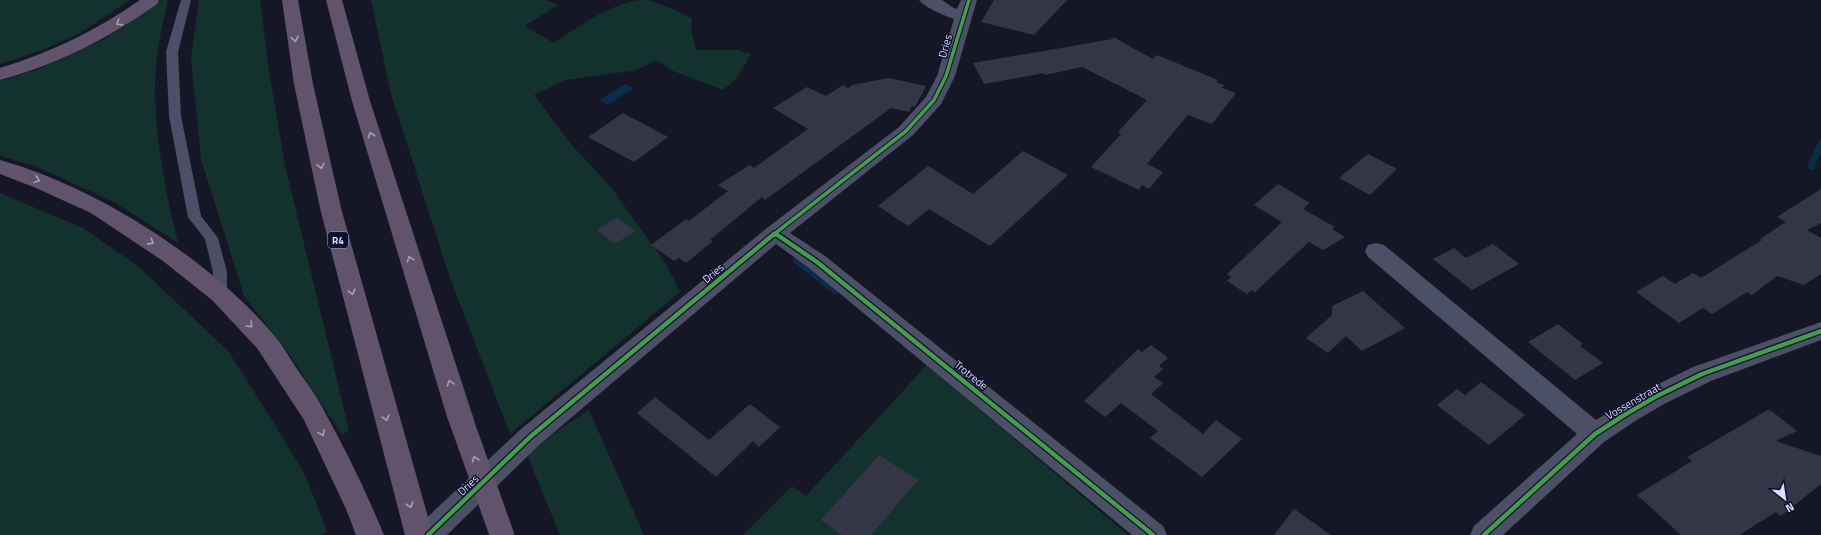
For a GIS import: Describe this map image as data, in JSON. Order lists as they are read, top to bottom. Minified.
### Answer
{"streets":{"highway":["R4"],"street":["Dries","Trotrede","Vossenstraat"]},"crossings":[["Dries","Trotrede"]],"north":"bottom right"}
